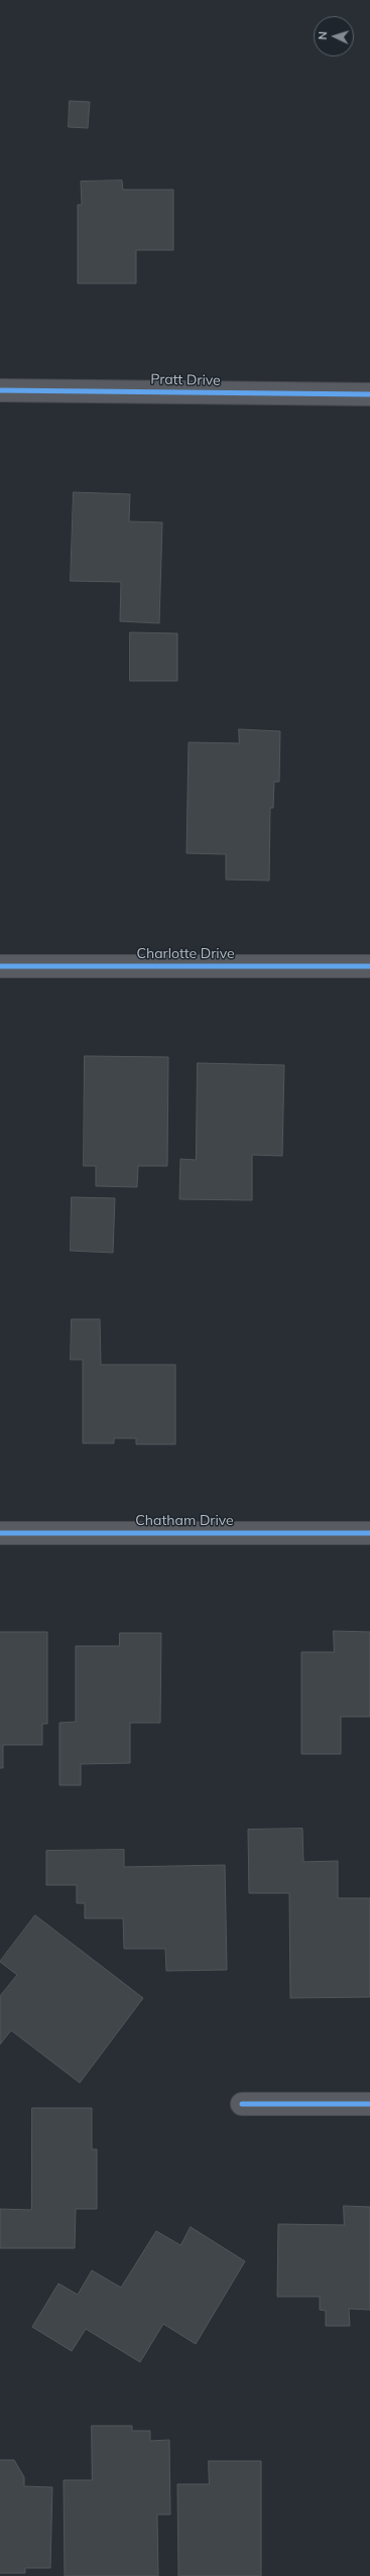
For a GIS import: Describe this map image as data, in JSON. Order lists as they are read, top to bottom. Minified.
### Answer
{"streets":{"street":["Pratt Drive","Charlotte Drive","Chatham Drive"]},"north":"left"}
